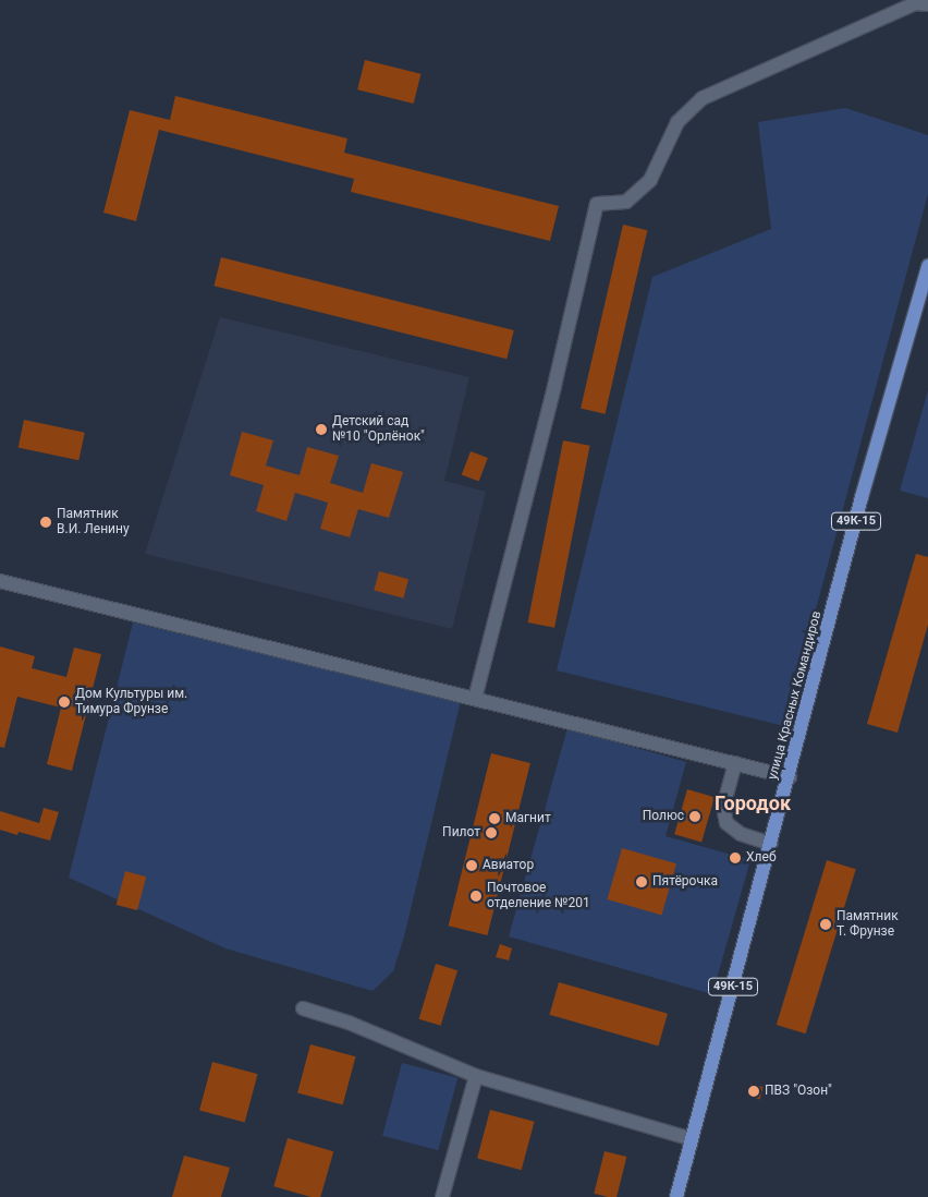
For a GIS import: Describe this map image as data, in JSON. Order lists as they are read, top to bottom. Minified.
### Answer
{"streets":{"main road":["49К-15","улица Красных Командиров"]},"districts":["Городок"],"places":["Детский сад №10 \"Орлёнок\"","Памятник В.И. Ленину","Дом Культуры им. Тимура Фрунзе","Полюс","Магнит","Пилот","Хлеб","Авиатор","Пятёрочка","Почтовое отделение №201","Памятник Т. Фрунзе","ПВЗ \"Озон\""]}
